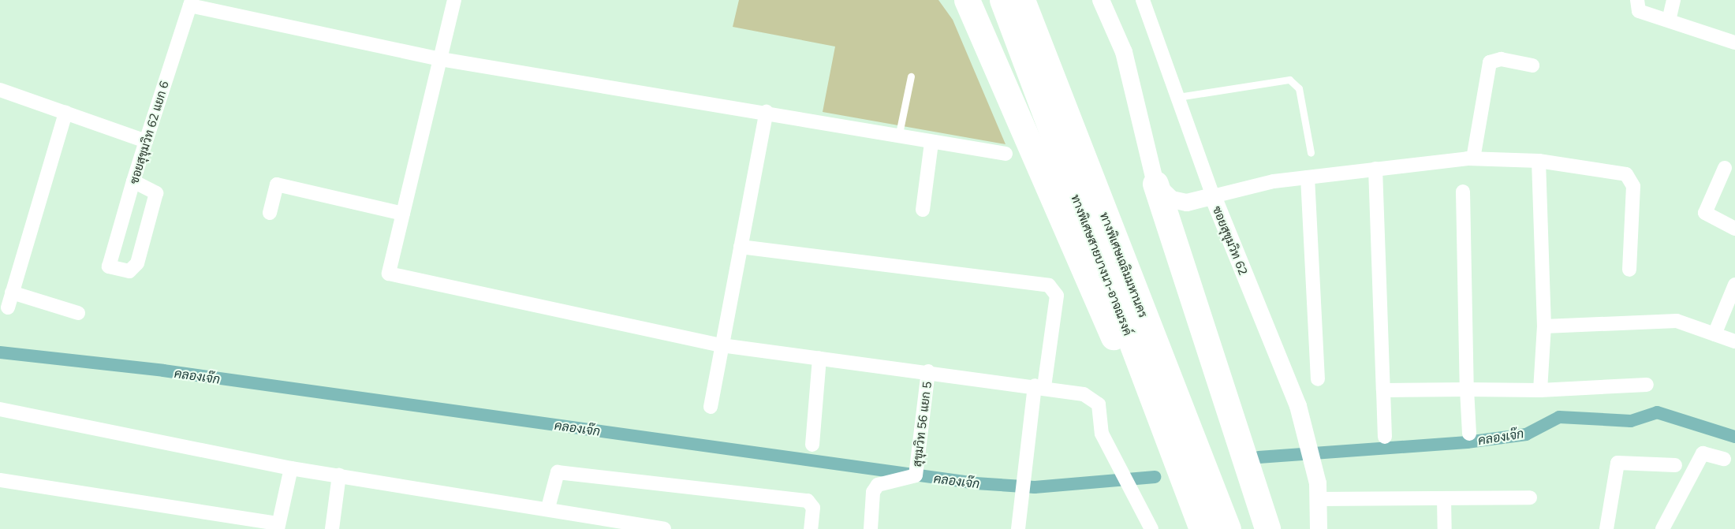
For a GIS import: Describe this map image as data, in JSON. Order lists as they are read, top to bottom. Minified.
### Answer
{"streets":{"highway":["ทางพิเศษสายบางนา-อาจณรงค์","ทางพิเศษเฉลิมมหานคร"],"street":["ซอยสุขุมวิท 62 แยก 6","ซอยสุขุมวิท 62","สุขุมวิท 56 แยก 5"]},"water":["คลองเจ๊ก"]}
